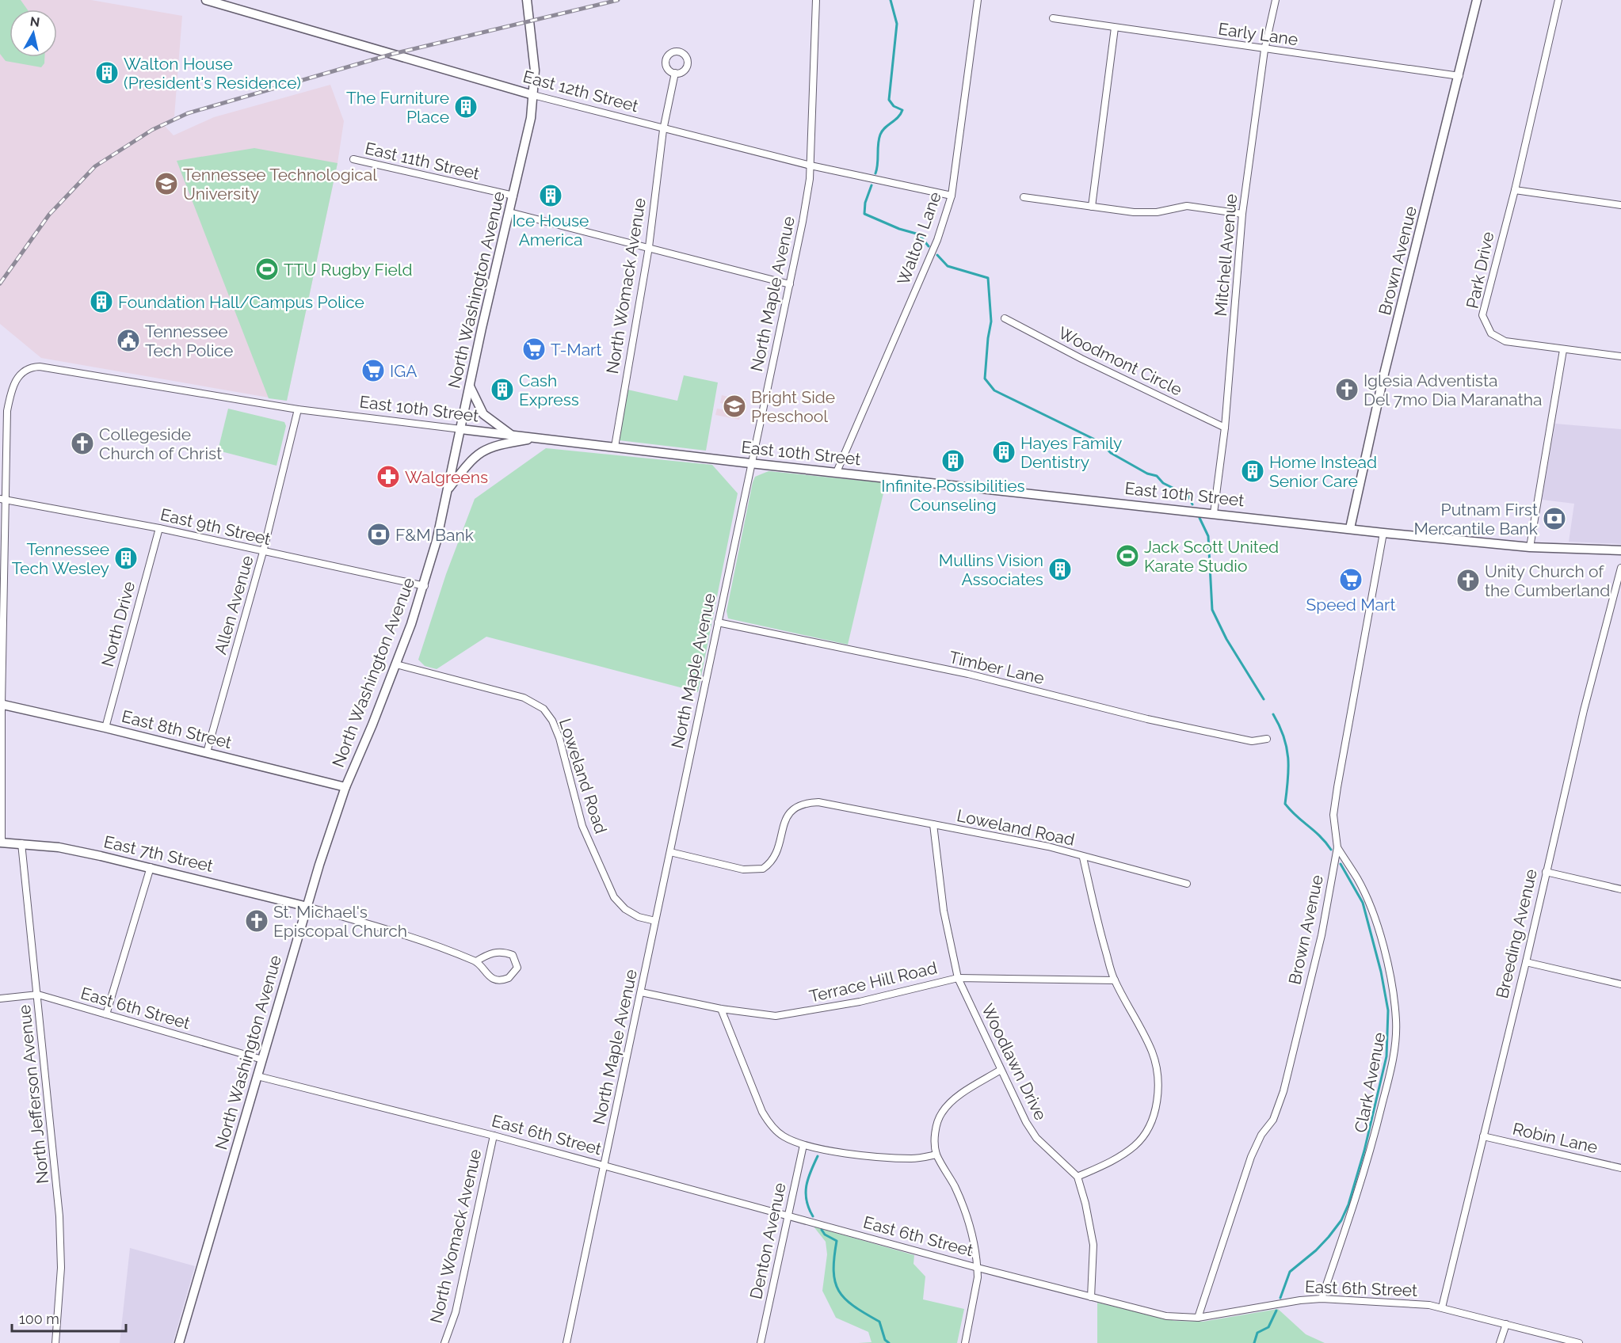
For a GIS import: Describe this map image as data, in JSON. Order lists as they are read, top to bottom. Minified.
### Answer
{"streets":{"main road":["East 12th Street","Brown Avenue","North Washington Avenue","East 10th Street","East 8th Street","East 7th Street"],"street":["Early Lane","East 11th Street","Walton Lane","Mitchell Avenue","Park Drive","North Womack Avenue","North Maple Avenue","Woodmont Circle","East 9th Street","Allen Avenue","North Drive","Timber Lane","Loweland Road","Breeding Avenue","Terrace Hill Road","East 6th Street","Woodlawn Drive","Clark Avenue","North Jefferson Avenue","Robin Lane","Denton Avenue"]},"crossings":[["Early Lane","Mitchell Avenue"],["Early Lane","Brown Avenue"],["East 12th Street","Walton Lane"],["East 12th Street","North Womack Avenue"],["East 12th Street","North Washington Avenue"],["East 12th Street","North Maple Avenue"],["East 11th Street","North Washington Avenue"],["Walton Lane","East 10th Street"],["Mitchell Avenue","Woodmont Circle"],["Mitchell Avenue","East 10th Street"],["Brown Avenue","East 10th Street"],["Brown Avenue","East 6th Street"],["Brown Avenue","Clark Avenue"],["North Womack Avenue","East 10th Street"],["North Womack Avenue","East 6th Street"],["North Washington Avenue","East 10th Street"],["North Washington Avenue","East 9th Street"],["North Washington Avenue","East 8th Street"],["North Washington Avenue","Loweland Road"],["North Washington Avenue","East 7th Street"],["North Washington Avenue","East 6th Street"],["North Maple Avenue","East 10th Street"],["North Maple Avenue","Timber Lane"],["North Maple Avenue","Loweland Road"],["North Maple Avenue","Terrace Hill Road"],["North Maple Avenue","East 6th Street"],["East 10th Street","East 9th Street"],["East 10th Street","Allen Avenue"],["East 9th Street","Allen Avenue"],["East 9th Street","North Drive"],["Allen Avenue","East 8th Street"],["North Drive","East 8th Street"],["Loweland Road","Terrace Hill Road"],["Loweland Road","Woodlawn Drive"],["East 7th Street","North Jefferson Avenue"],["Breeding Avenue","East 6th Street"],["Breeding Avenue","Robin Lane"],["Terrace Hill Road","Woodlawn Drive"],["East 6th Street","Clark Avenue"],["East 6th Street","North Jefferson Avenue"],["East 6th Street","Denton Avenue"]],"places":{"building":["Walton House (President's Residence)","The Furniture Place","Ice House America","Foundation Hall/Campus Police","Cash Express","Hayes Family Dentistry","Infinite Possibilities Counseling","Home Instead Senior Care","Tennessee Tech Wesley","Mullins Vision Associates"],"school or university":["Tennessee Technological University","Bright Side Preschool"],"sports":["TTU Rugby Field","Jack Scott United Karate Studio"],"public building":["Tennessee Tech Police"],"supermarket":["T-Mart","IGA","Speed Mart"],"church":["Iglesia Adventista Del 7mo Dia Maranatha","Collegeside Church of Christ","Unity Church of the Cumberland","St. Michael's Episcopal Church"],"pharmacy":["Walgreens"],"bank":["Putnam First Mercantile Bank","F&M Bank"]},"scale_bar":"100 m","north":"top"}
